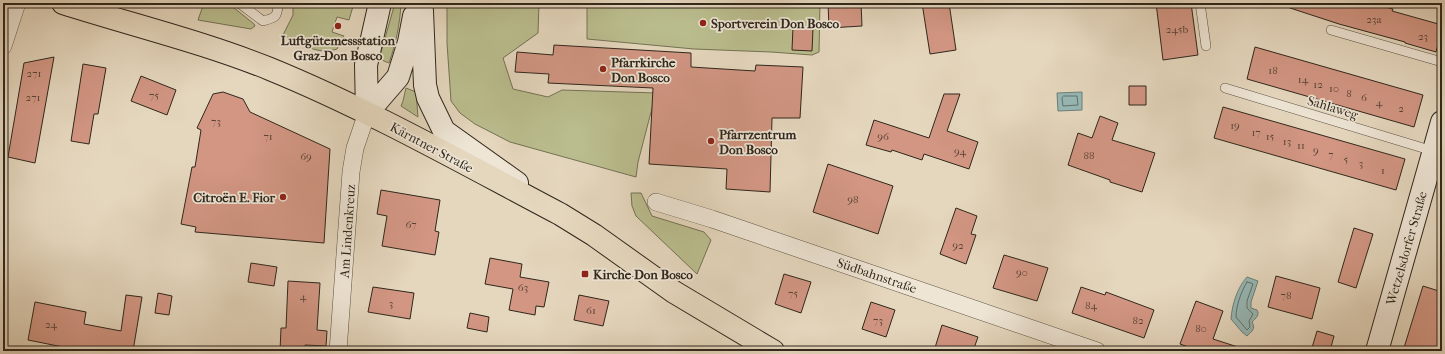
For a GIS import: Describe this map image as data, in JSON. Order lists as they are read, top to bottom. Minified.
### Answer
{"streets":{"main road":["Kärntner Straße","Wetzelsdorfer Straße"],"street":["Am Lindenkreuz","Südbahnstraße"],"lane":["Sahlaweg"]},"crossings":[["Sahlaweg","Wetzelsdorfer Straße"],["Kärntner Straße","Am Lindenkreuz"]],"places":{"other":["Sportverein Don Bosco","Luftgütemessstation Graz-Don Bosco","Pfarrkirche Don Bosco","Pfarrzentrum Don Bosco","Citroën E. Fior"],"transit":["Kirche Don Bosco"]},"house_numbers":["23a","245b","23","18","271","14","12","10","8","75","271","6","4","2","73","19","17","71","96","15","13","11","9","94","7","88","69","5","3","1","98","67","92","90","63","75","78","4","3","84","61","73","82","24","80"]}
